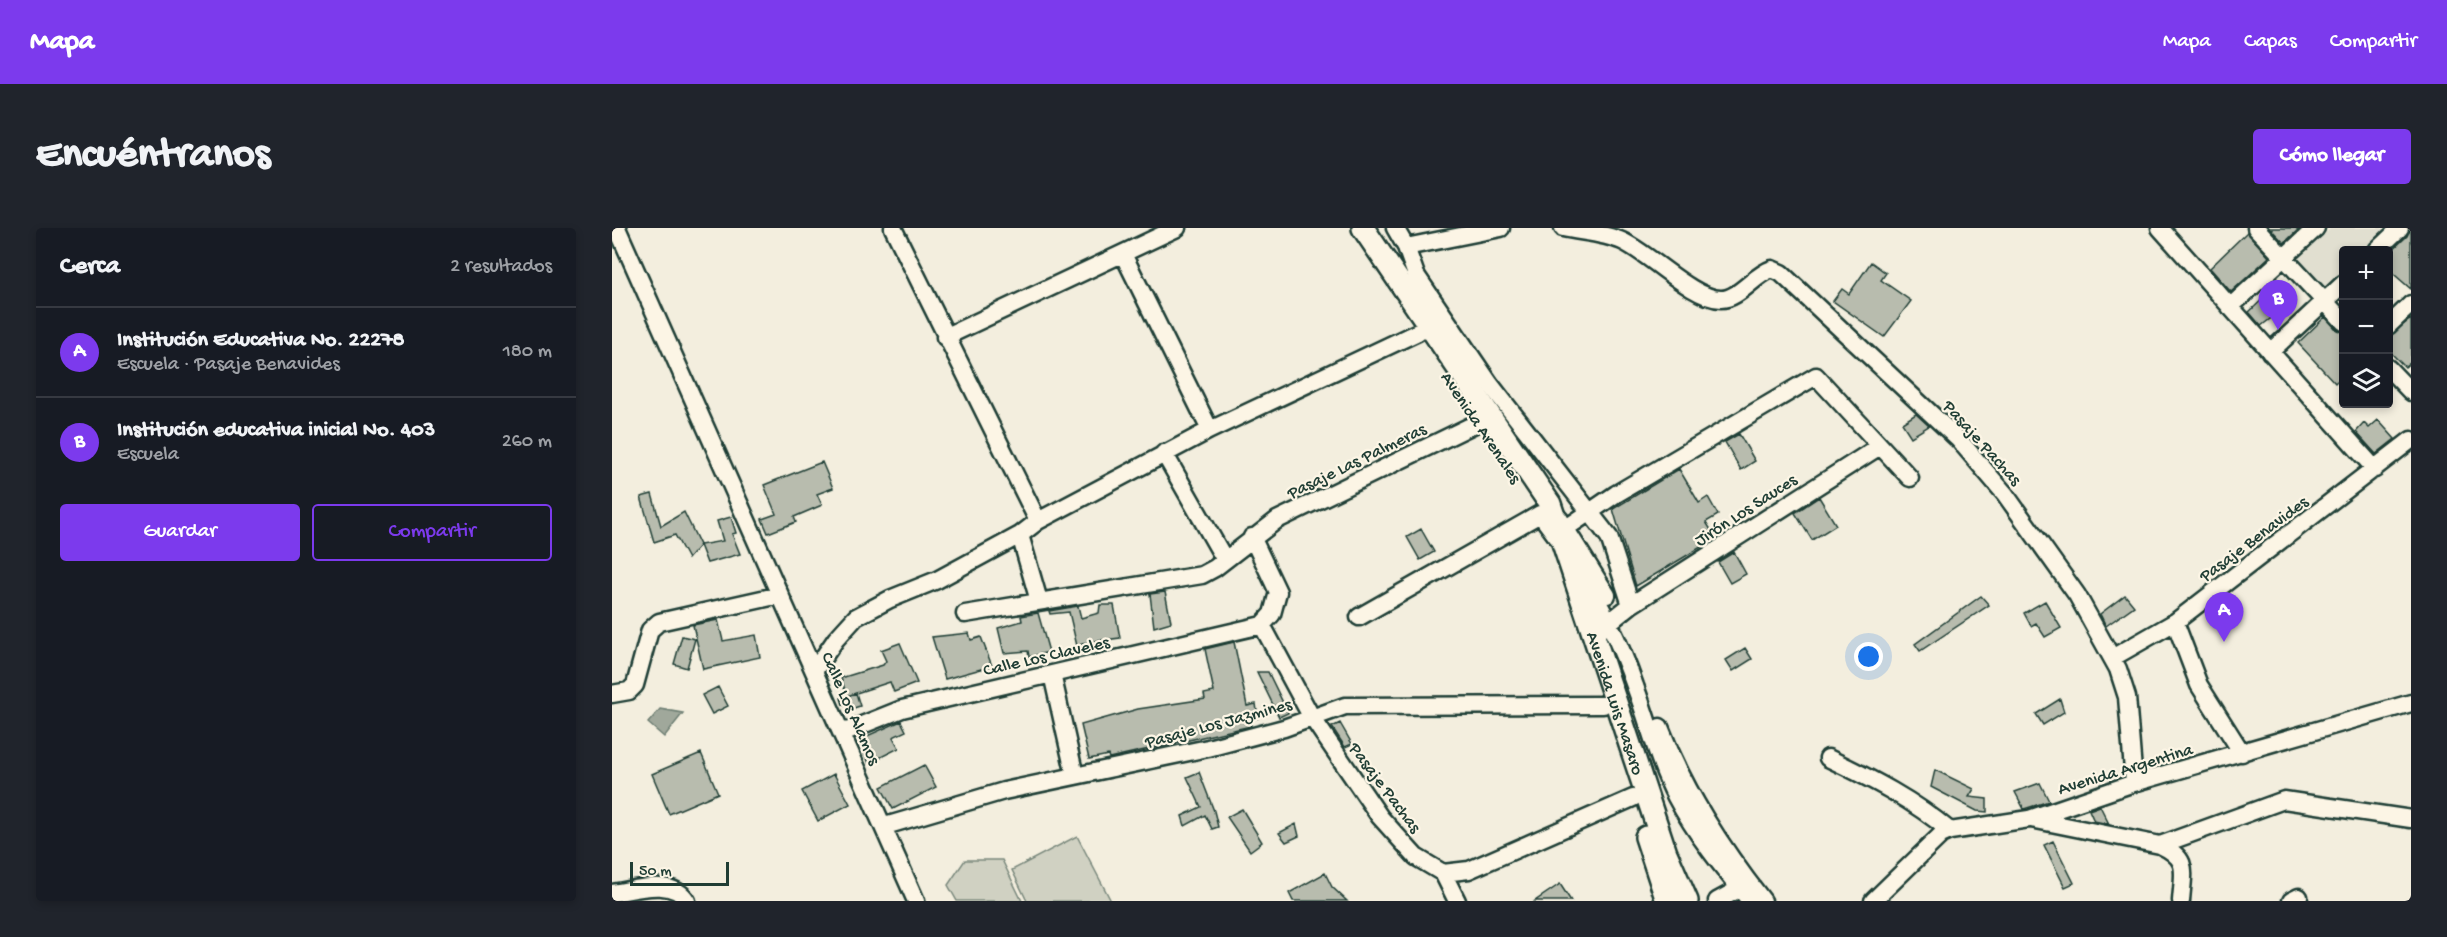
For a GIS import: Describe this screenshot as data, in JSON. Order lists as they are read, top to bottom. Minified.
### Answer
{"streets":{"main road":["Avenida Arenales","Avenida Luis Masaro"],"street":["Pasaje Pachas","Pasaje Las Palmeras","Jirón Los Sauces","Pasaje Benavides","Calle Los Claveles","Calle Los Alamos","Pasaje Los Jazmines","Avenida Argentina"]},"crossings":[["Avenida Arenales","Pasaje Las Palmeras"],["Avenida Arenales","Jirón Los Sauces"],["Avenida Arenales","Avenida Luis Masaro"],["Pasaje Pachas","Pasaje Benavides"],["Pasaje Pachas","Calle Los Claveles"],["Pasaje Pachas","Pasaje Los Jazmines"],["Pasaje Pachas","Avenida Argentina"],["Jirón Los Sauces","Avenida Luis Masaro"],["Calle Los Claveles","Calle Los Alamos"],["Avenida Luis Masaro","Pasaje Los Jazmines"],["Calle Los Alamos","Pasaje Los Jazmines"]],"scale_bar":"50 m","page":{"header":"Mapa","nav":["Mapa","Capas","Compartir"],"buttons":["Cómo llegar",["Guardar","Compartir"]],"title":"Encuéntranos","heading":["Cerca","2 resultados"],"map_buttons":["+","−"],"pins":["B","A"],"list":[{"mark":"A","name":"Institución Educativa No. 22278","note":"Escuela · Pasaje Benavides","value":"180 m"},{"mark":"B","name":"Institución educativa inicial No. 403","note":"Escuela","value":"260 m"}],"scale":"50 m"}}
